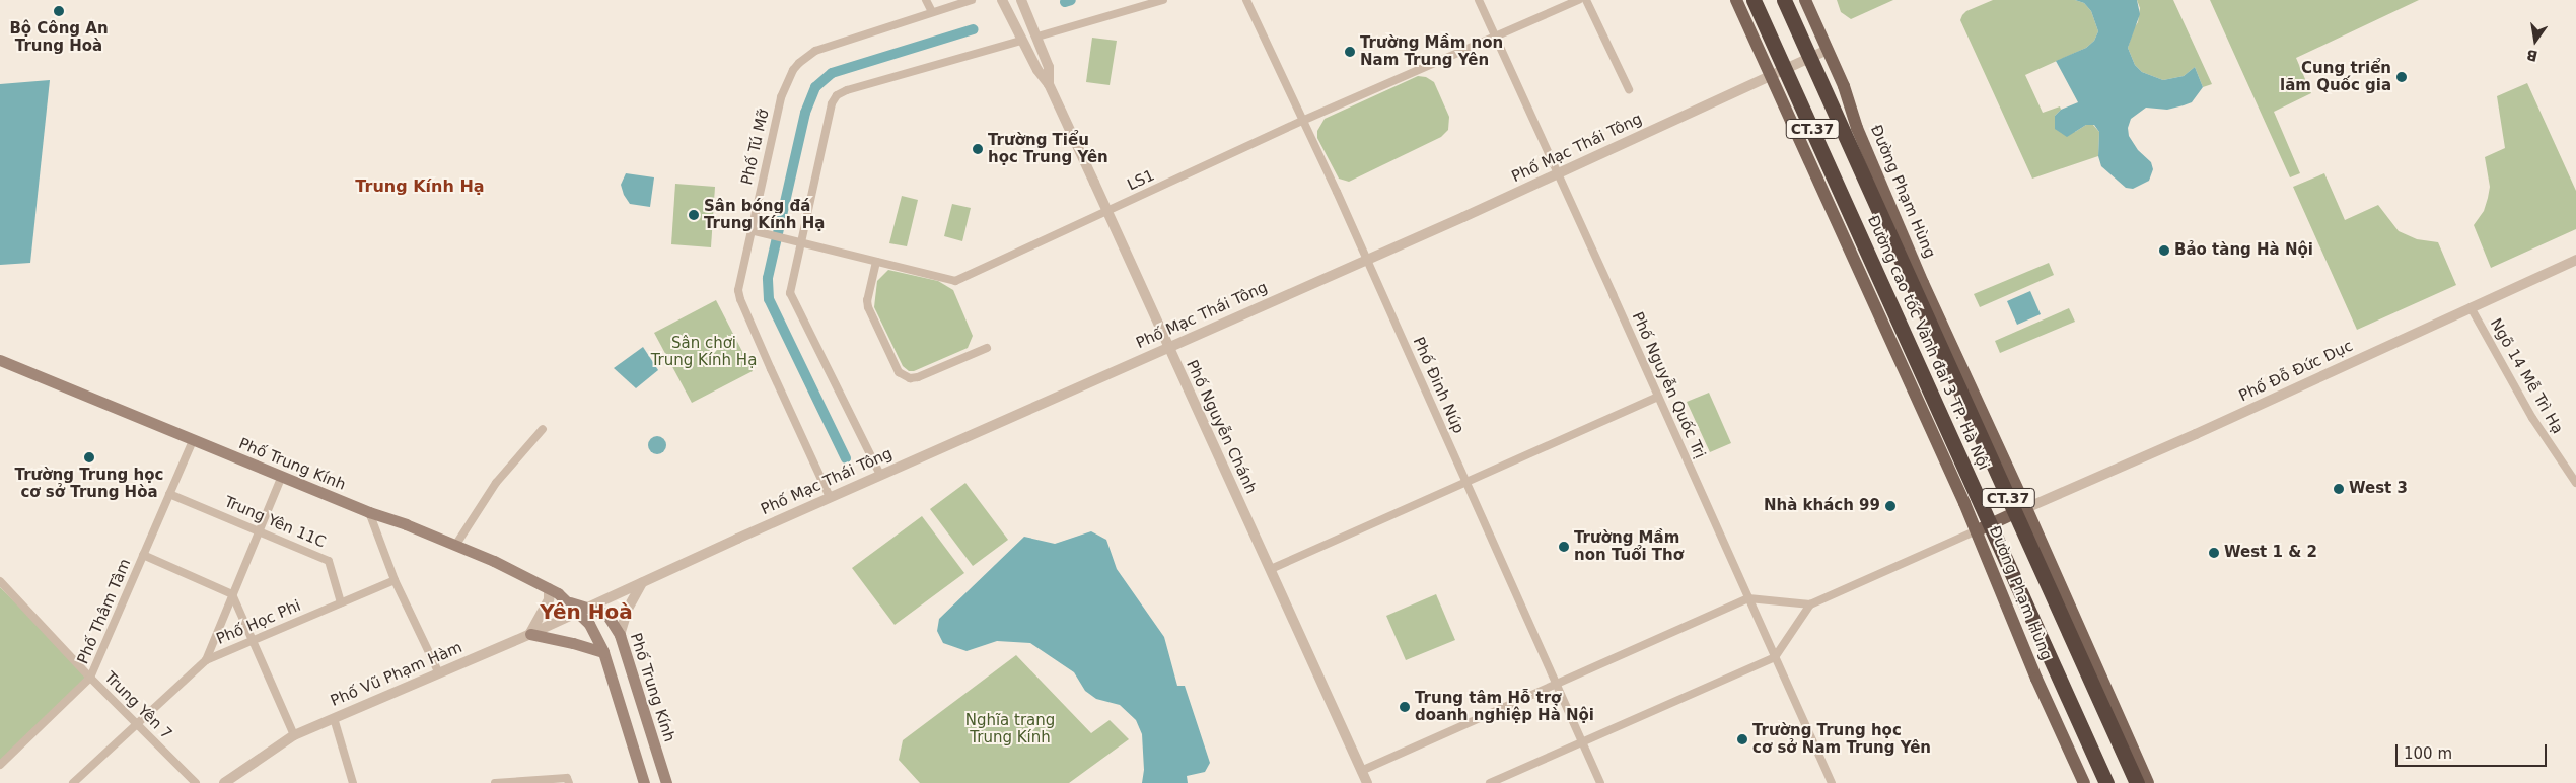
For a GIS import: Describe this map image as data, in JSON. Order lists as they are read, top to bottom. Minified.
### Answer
{"streets":{"highway":["CT.37","Đường cao tốc Vành đai 3 TP. Hà Nội"],"main road":["Đường Phạm Hùng","Phố Trung Kính"],"street":["Phố Tú Mỡ","Phố Mạc Thái Tông","LS1","Phố Đỗ Đức Dục","Ngõ 14 Mễ Trì Hạ","Phố Đinh Núp","Phố Nguyễn Quốc Trị","Phố Nguyễn Chánh","Trung Yên 11C","Phố Thâm Tâm","Phố Học Phi","Phố Vũ Phạm Hàm","Trung Yên 7"]},"crossings":[["Phố Tú Mỡ","Phố Mạc Thái Tông"],["Phố Tú Mỡ","LS1"],["Phố Mạc Thái Tông","Đường Phạm Hùng"],["Phố Mạc Thái Tông","Phố Đinh Núp"],["Phố Mạc Thái Tông","Phố Nguyễn Quốc Trị"],["Phố Mạc Thái Tông","Phố Nguyễn Chánh"],["Phố Mạc Thái Tông","Phố Trung Kính"],["Phố Mạc Thái Tông","Phố Vũ Phạm Hàm"],["LS1","Phố Đinh Núp"],["LS1","Phố Nguyễn Quốc Trị"],["LS1","Phố Nguyễn Chánh"],["Đường Phạm Hùng","Phố Đỗ Đức Dục"],["Phố Đỗ Đức Dục","Ngõ 14 Mễ Trì Hạ"],["Phố Trung Kính","Phố Thâm Tâm"],["Phố Trung Kính","Phố Vũ Phạm Hàm"],["Trung Yên 11C","Phố Thâm Tâm"],["Trung Yên 11C","Phố Học Phi"],["Phố Thâm Tâm","Trung Yên 7"],["Phố Học Phi","Trung Yên 7"]],"districts":["Trung Kính Hạ","Yên Hoà"],"parks":["Sân chơi Trung Kính Hạ","Nghĩa trang Trung Kính"],"places":["Bộ Công An Trung Hoà","Trường Mầm non Nam Trung Yên","Cung triển lãm Quốc gia","Trường Tiểu học Trung Yên","Sân bóng đá Trung Kính Hạ","Bảo tàng Hà Nội","Trường Trung học cơ sở Trung Hòa","West 3","Nhà khách 99","Trường Mầm non Tuổi Thơ","West 1 & 2","Trung tâm Hỗ trợ doanh nghiệp Hà Nội","Trường Trung học cơ sở Nam Trung Yên"],"scale_bar":"100 m","north":"bottom"}
